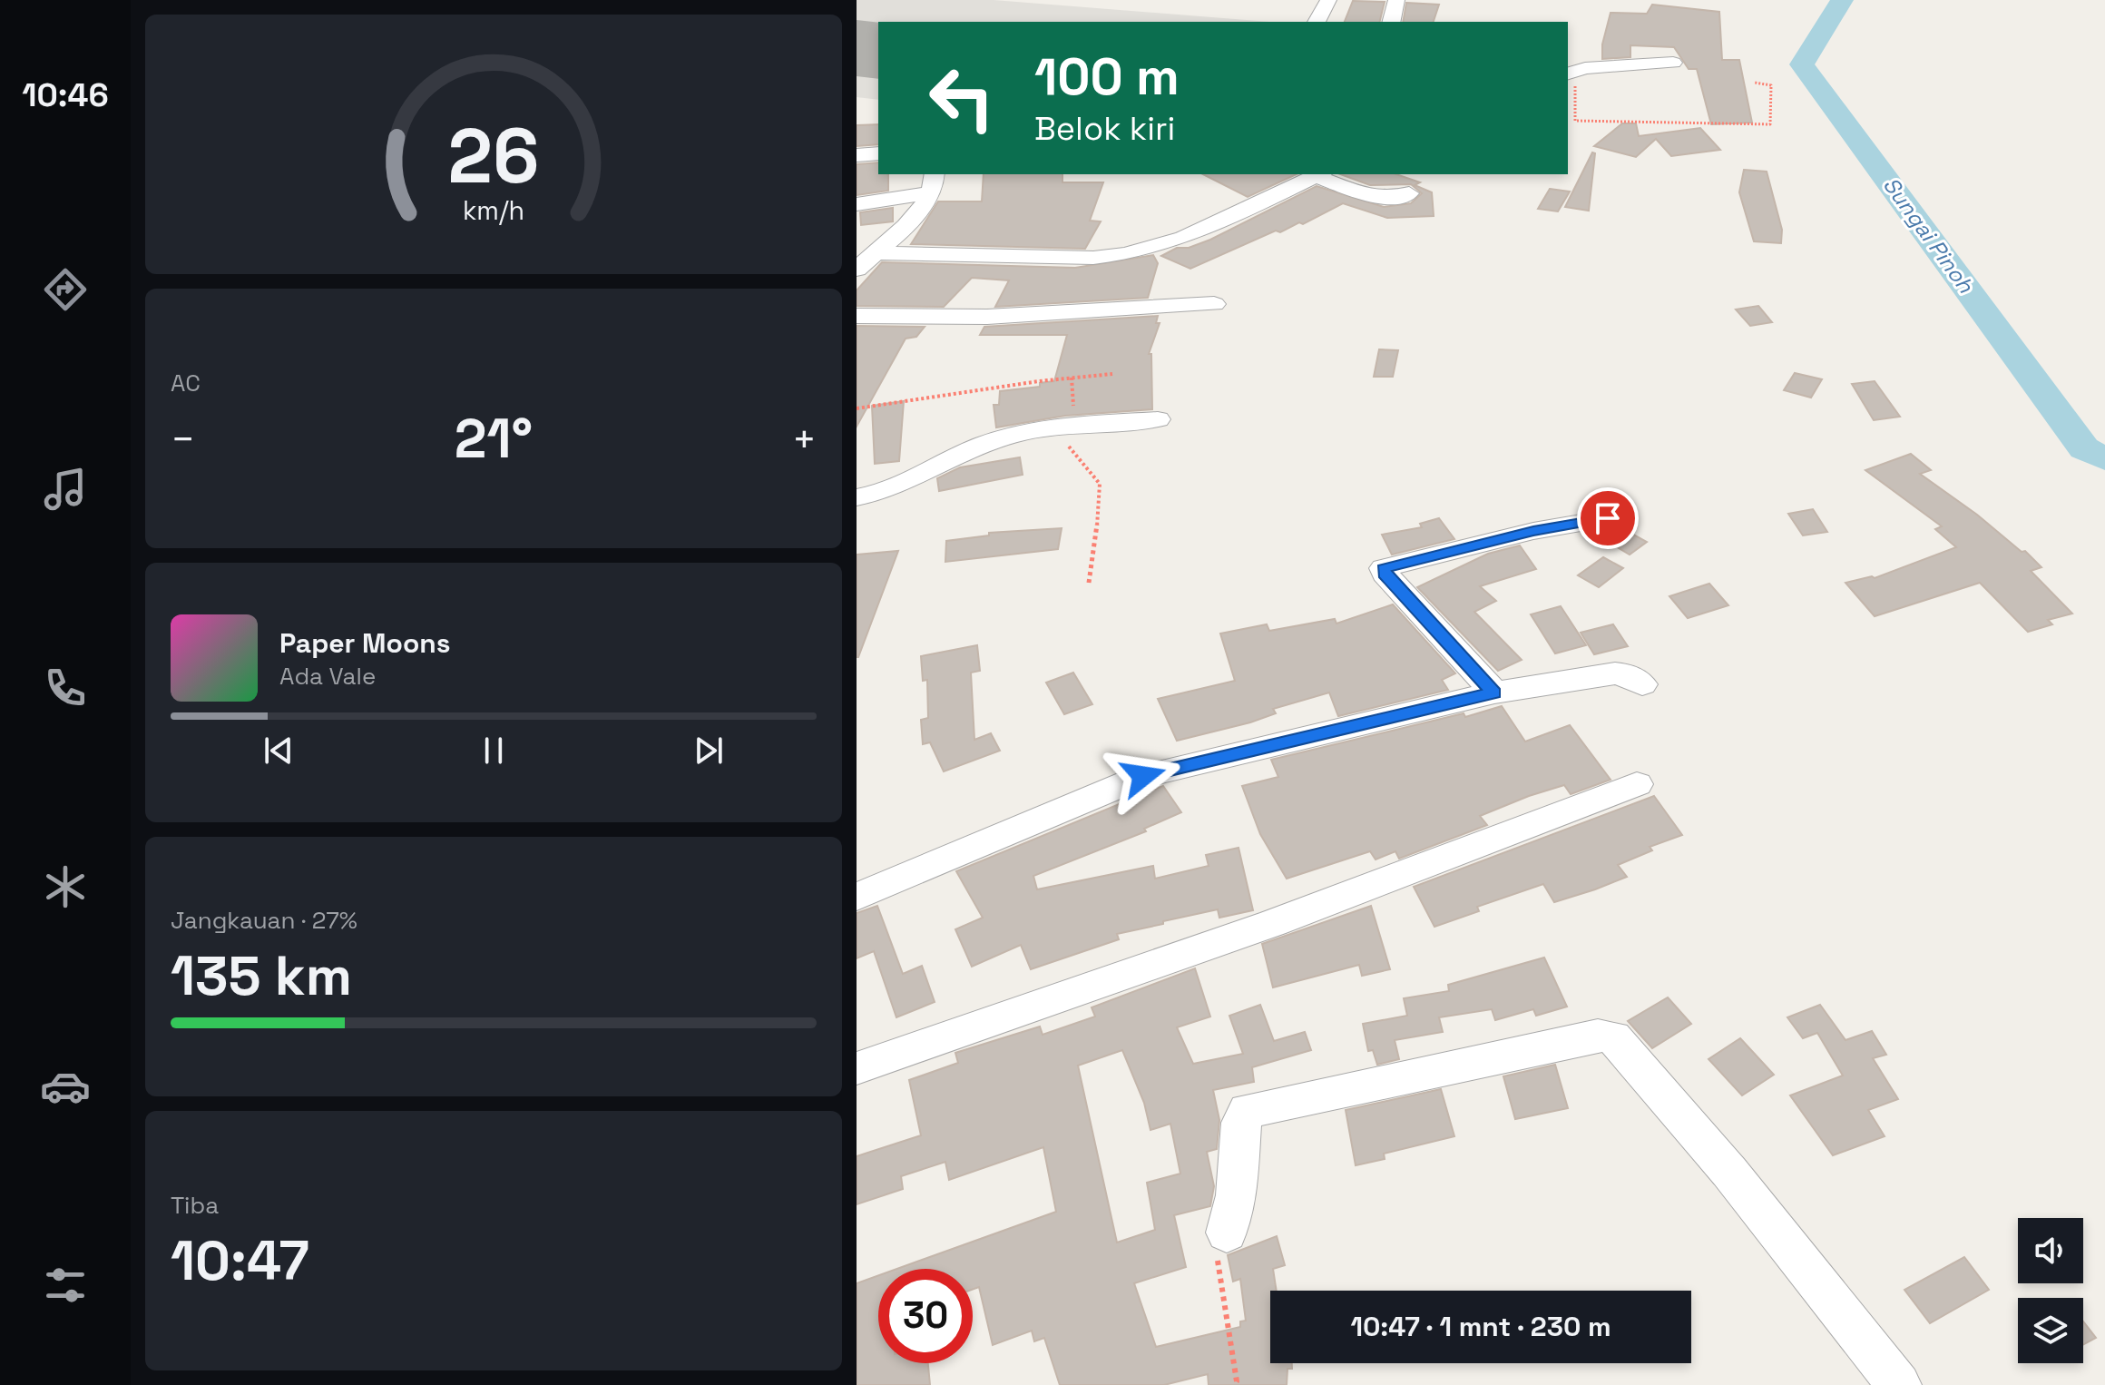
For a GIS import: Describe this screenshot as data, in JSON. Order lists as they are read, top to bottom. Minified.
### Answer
{"water":["Sungai Pinoh"],"page":{"tabs":"10:46","turn":["100 m","Belok kiri"],"tile":["AC",["Jangkauan · 27%","135 km"],["Tiba","10:47"]],"heat":["−","21°","+"],"song":["Paper Moons","Ada Vale"],"limit":"30","trip":"10:47 · 1 mnt · 230 m","gauge":["26","km/h"]}}
